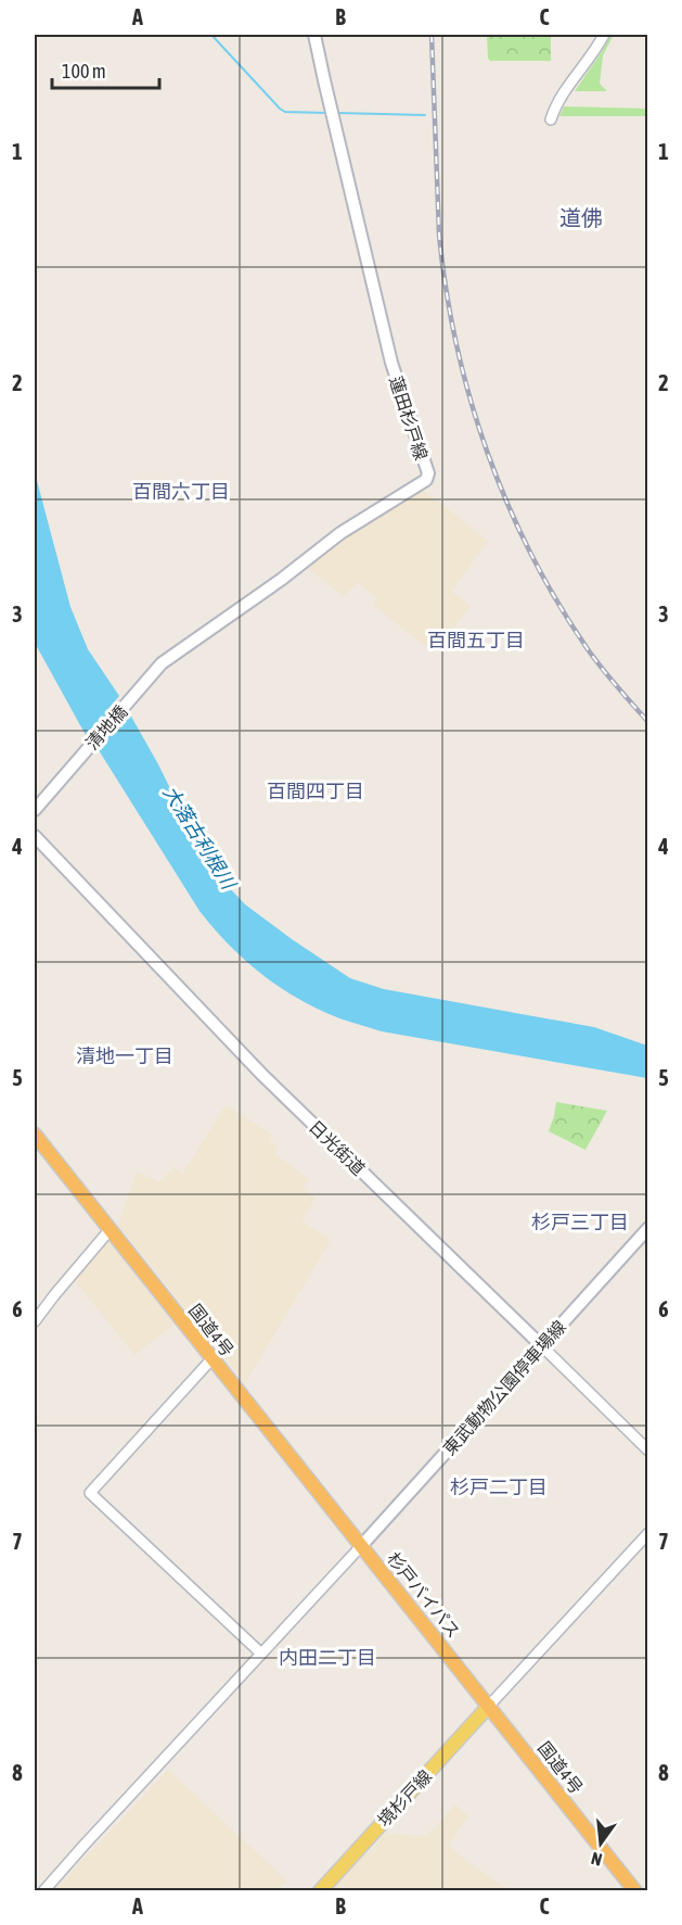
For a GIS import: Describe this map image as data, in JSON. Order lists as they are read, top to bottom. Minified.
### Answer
{"streets":{"highway":["国道4号","杉戸バイパス"],"main road":["蓮田杉戸線","清地橋","日光街道","東武動物公園停車場線","境杉戸線"]},"crossings":[["蓮田杉戸線","清地橋"],["日光街道","東武動物公園停車場線"],["国道4号","東武動物公園停車場線"],["国道4号","杉戸バイパス"],["国道4号","境杉戸線"],["東武動物公園停車場線","杉戸バイパス"]],"districts":["道佛","百間六丁目","百間五丁目","百間四丁目","清地一丁目","杉戸三丁目","杉戸二丁目","内田二丁目"],"water":["大落古利根川"],"scale_bar":"100 m","north":"bottom","grid":{"columns":["A","B","C"],"rows":["1","2","3","4","5","6","7","8"]}}
